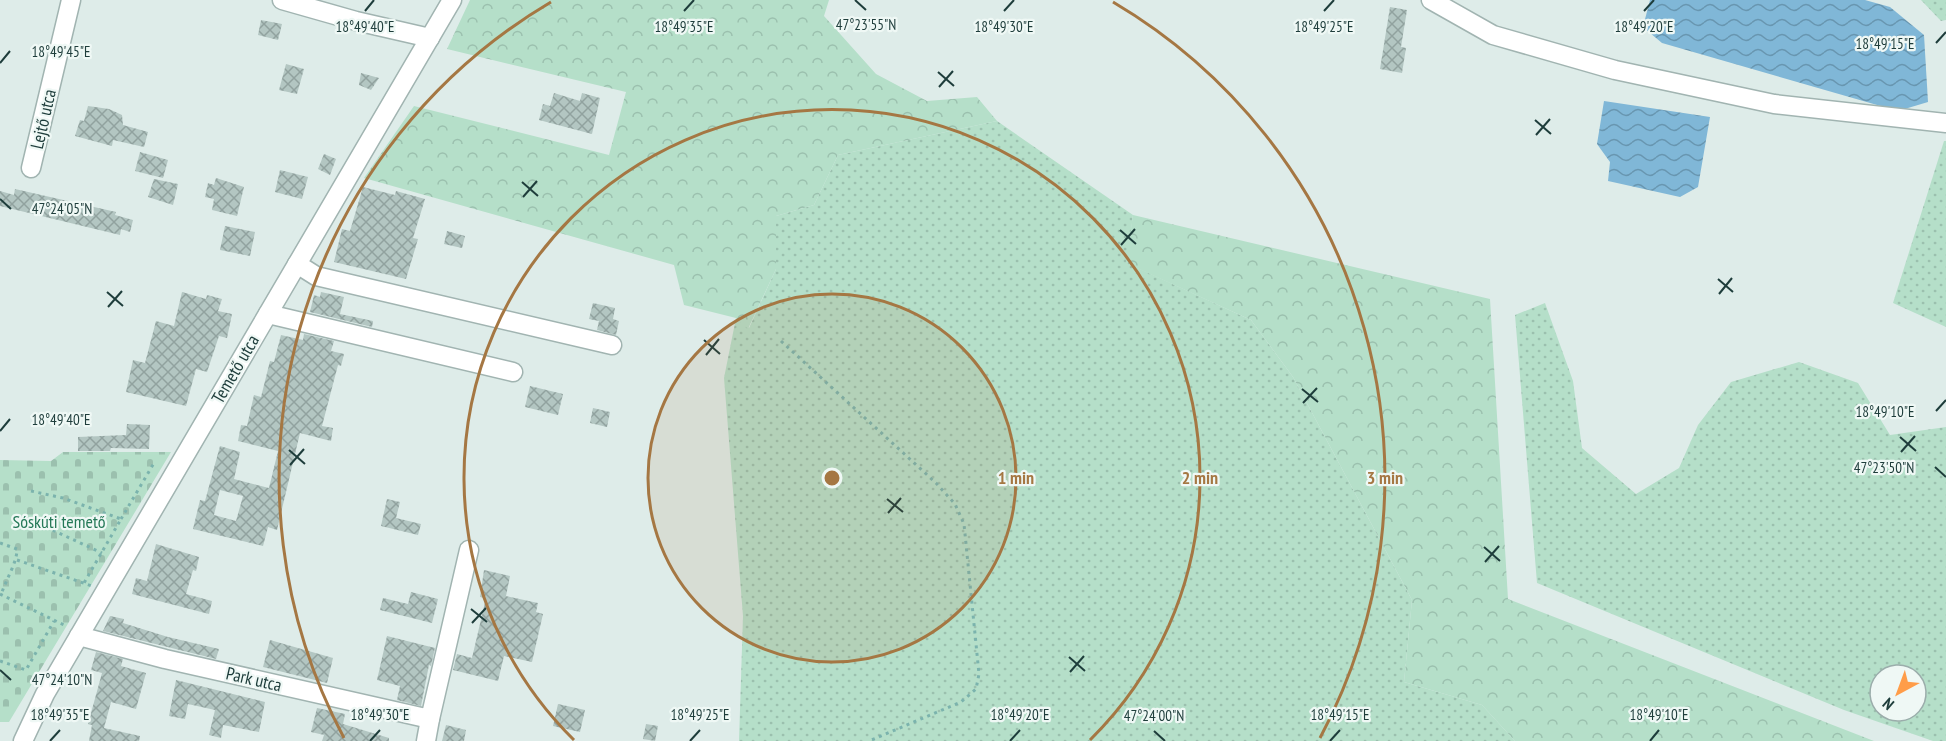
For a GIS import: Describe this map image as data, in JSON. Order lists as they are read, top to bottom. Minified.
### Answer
{"streets":{"street":["Lejtő utca","Temető utca","Park utca"]},"crossings":[["Temető utca","Park utca"]],"parks":["Sóskúti temető"],"north":"bottom left","coordinates":["47°23'55\"N","18°49'40\"E","18°49'35\"E","18°49'30\"E","18°49'25\"E","18°49'20\"E","18°49'15\"E","18°49'45\"E","47°24'05\"N","18°49'10\"E","47°23'50\"N","47°24'10\"N","47°24'00\"N"],"rings":["1 min","2 min","3 min"]}
